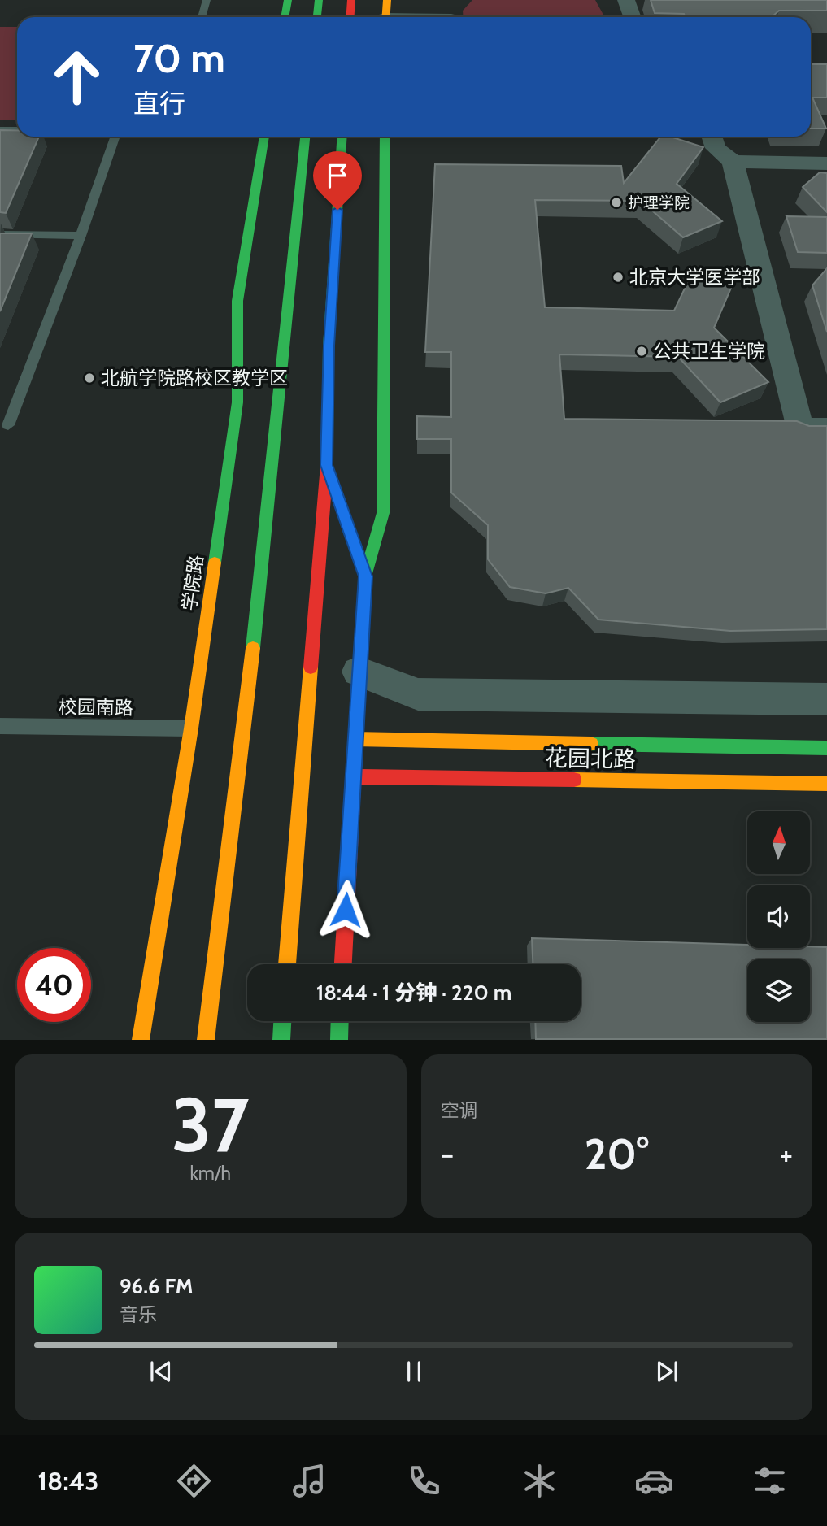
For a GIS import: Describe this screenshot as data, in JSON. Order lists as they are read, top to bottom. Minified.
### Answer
{"streets":{"main road":["学院路","花园北路"],"lane":["校园南路"]},"crossings":[["学院路","校园南路"]],"places":["护理学院","北京大学医学部","公共卫生学院","北航学院路校区教学区"],"north":"top","page":{"turn":["70 m","直行"],"limit":"40","trip":"18:44 · 1 分钟 · 220 m","tile":[["37","km/h"],"空调"],"heat":["−","20°","+"],"song":["96.6 FM","音乐"],"tabs":"18:43"}}
